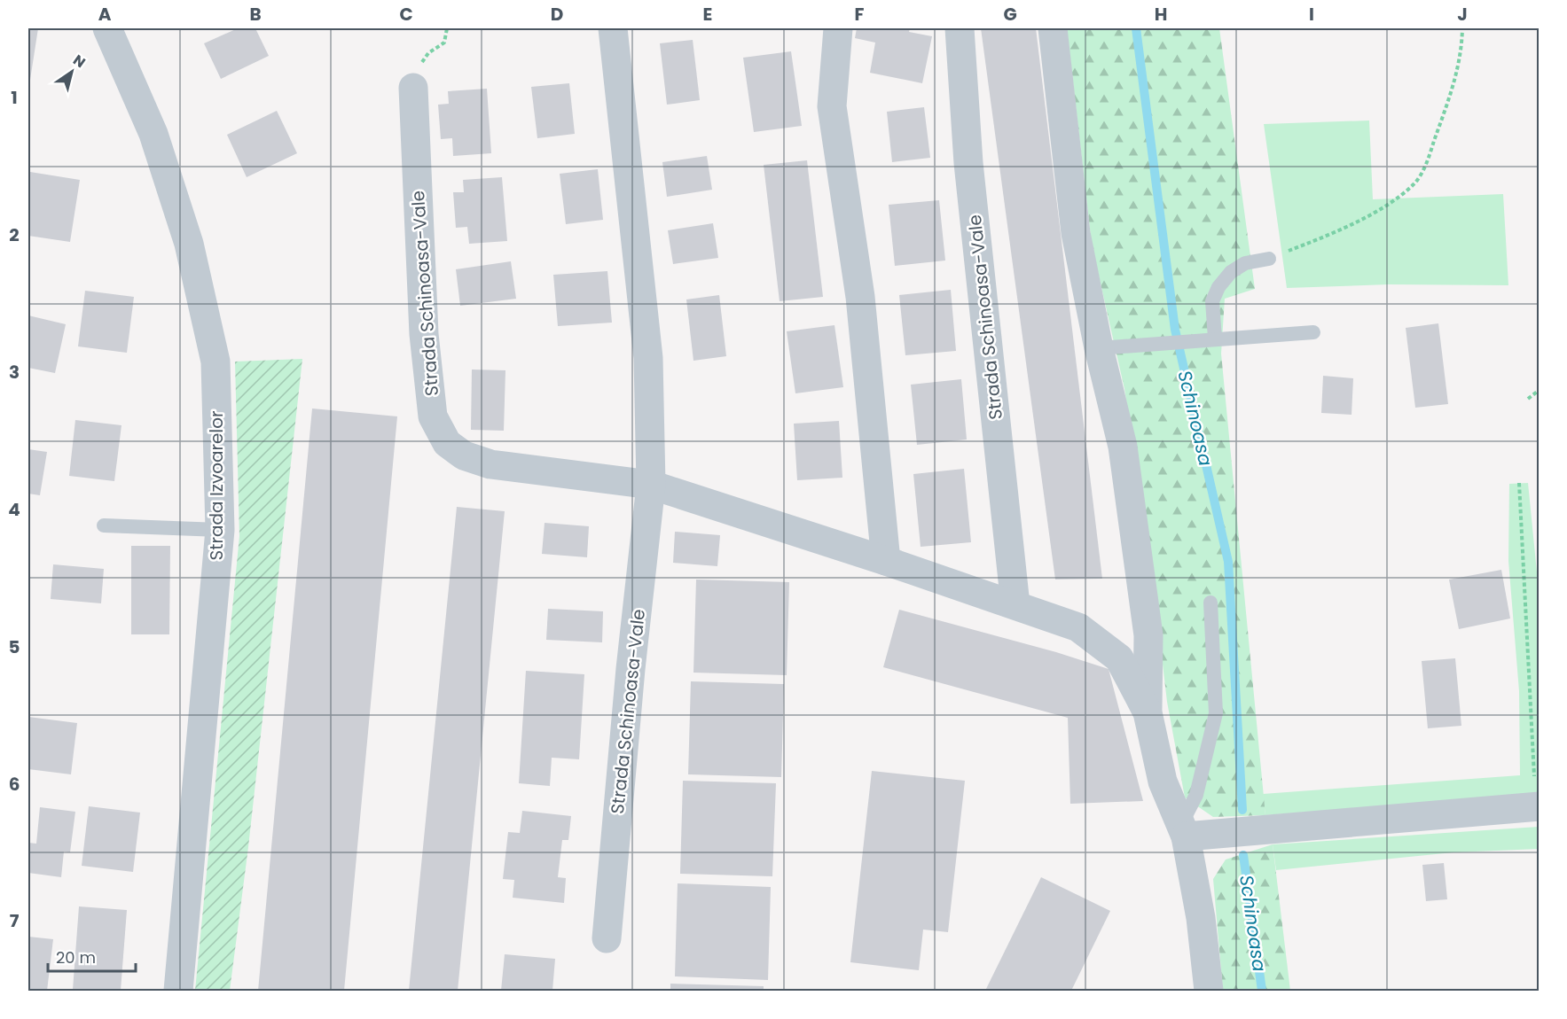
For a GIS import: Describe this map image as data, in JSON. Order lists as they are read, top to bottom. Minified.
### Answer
{"streets":{"street":["Strada Schinoasa-Vale","Strada Izvoarelor"]},"water":["Schinoasa"],"scale_bar":"20 m","north":"top right","grid":{"columns":["A","B","C","D","E","F","G","H","I","J"],"rows":["1","2","3","4","5","6","7"]}}
